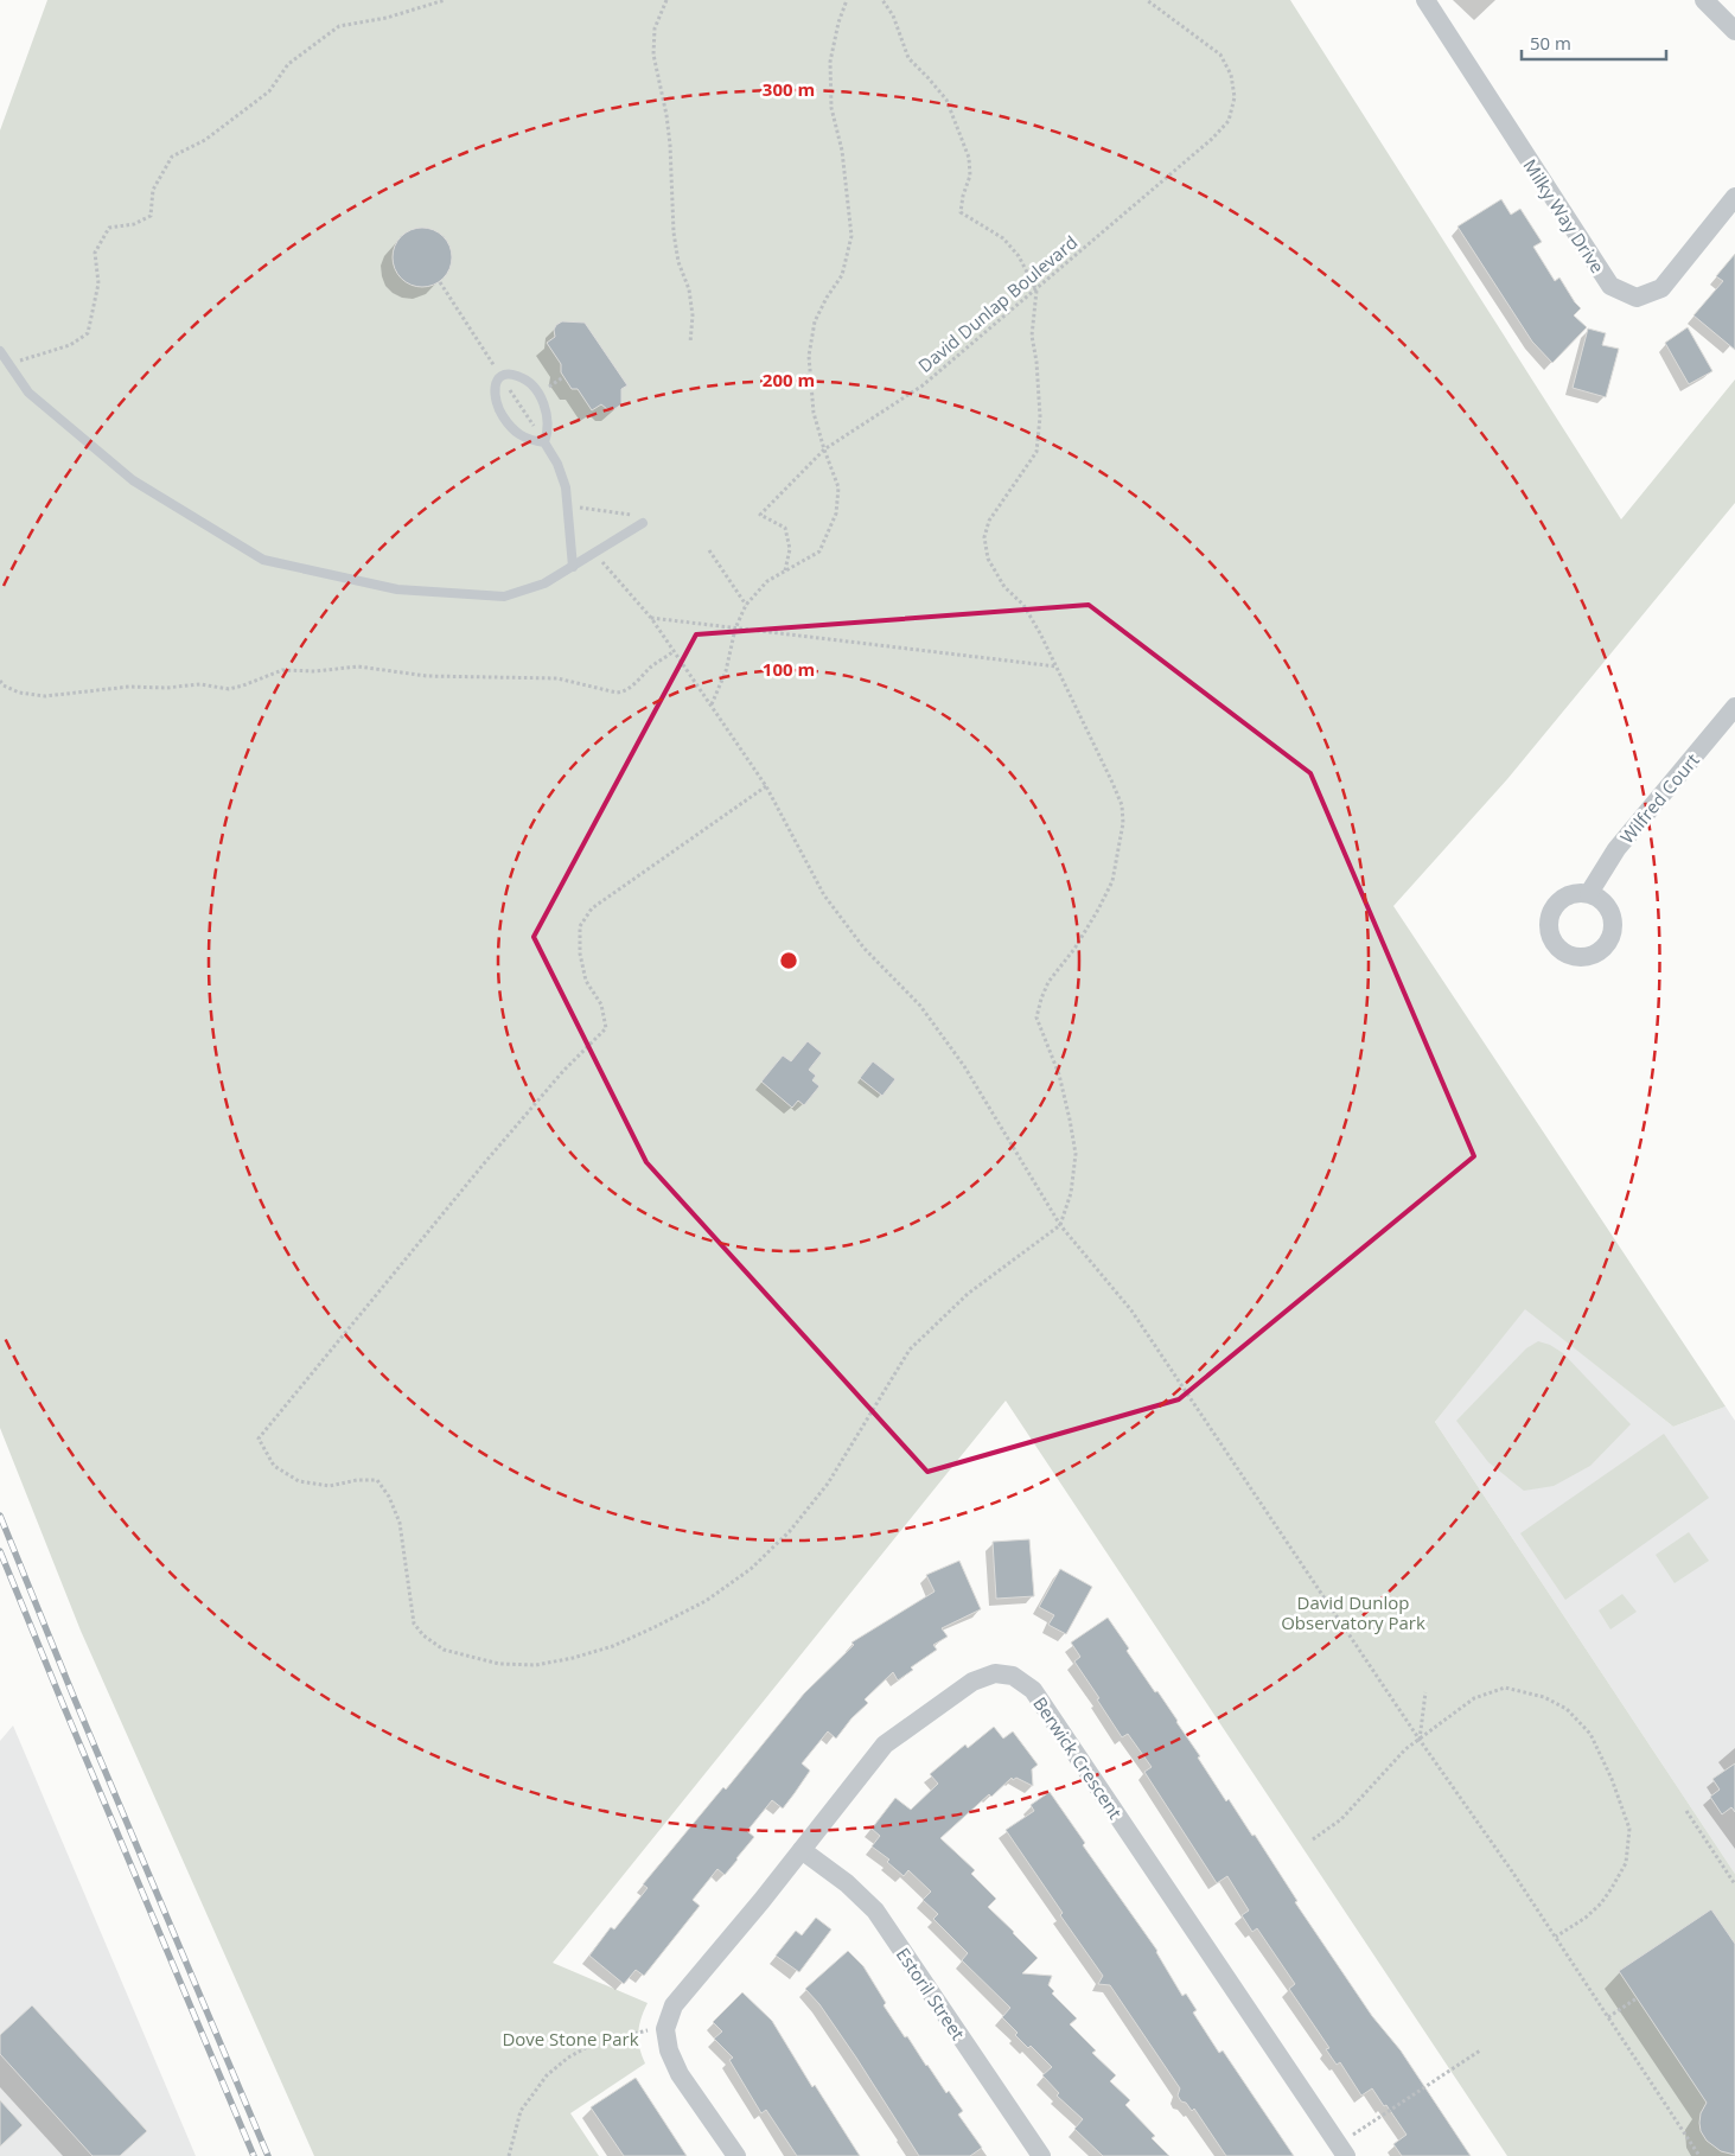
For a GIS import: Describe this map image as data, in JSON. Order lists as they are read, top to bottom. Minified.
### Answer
{"streets":{"street":["Milky Way Drive","Wilfred Court","Berwick Crescent","Estoril Street"],"path":["David Dunlap Boulevard"]},"crossings":[["Berwick Crescent","Estoril Street"]],"parks":["David Dunlop Observatory Park","Dove Stone Park"],"scale_bar":"50 m","rings":["300 m","200 m","100 m"]}
